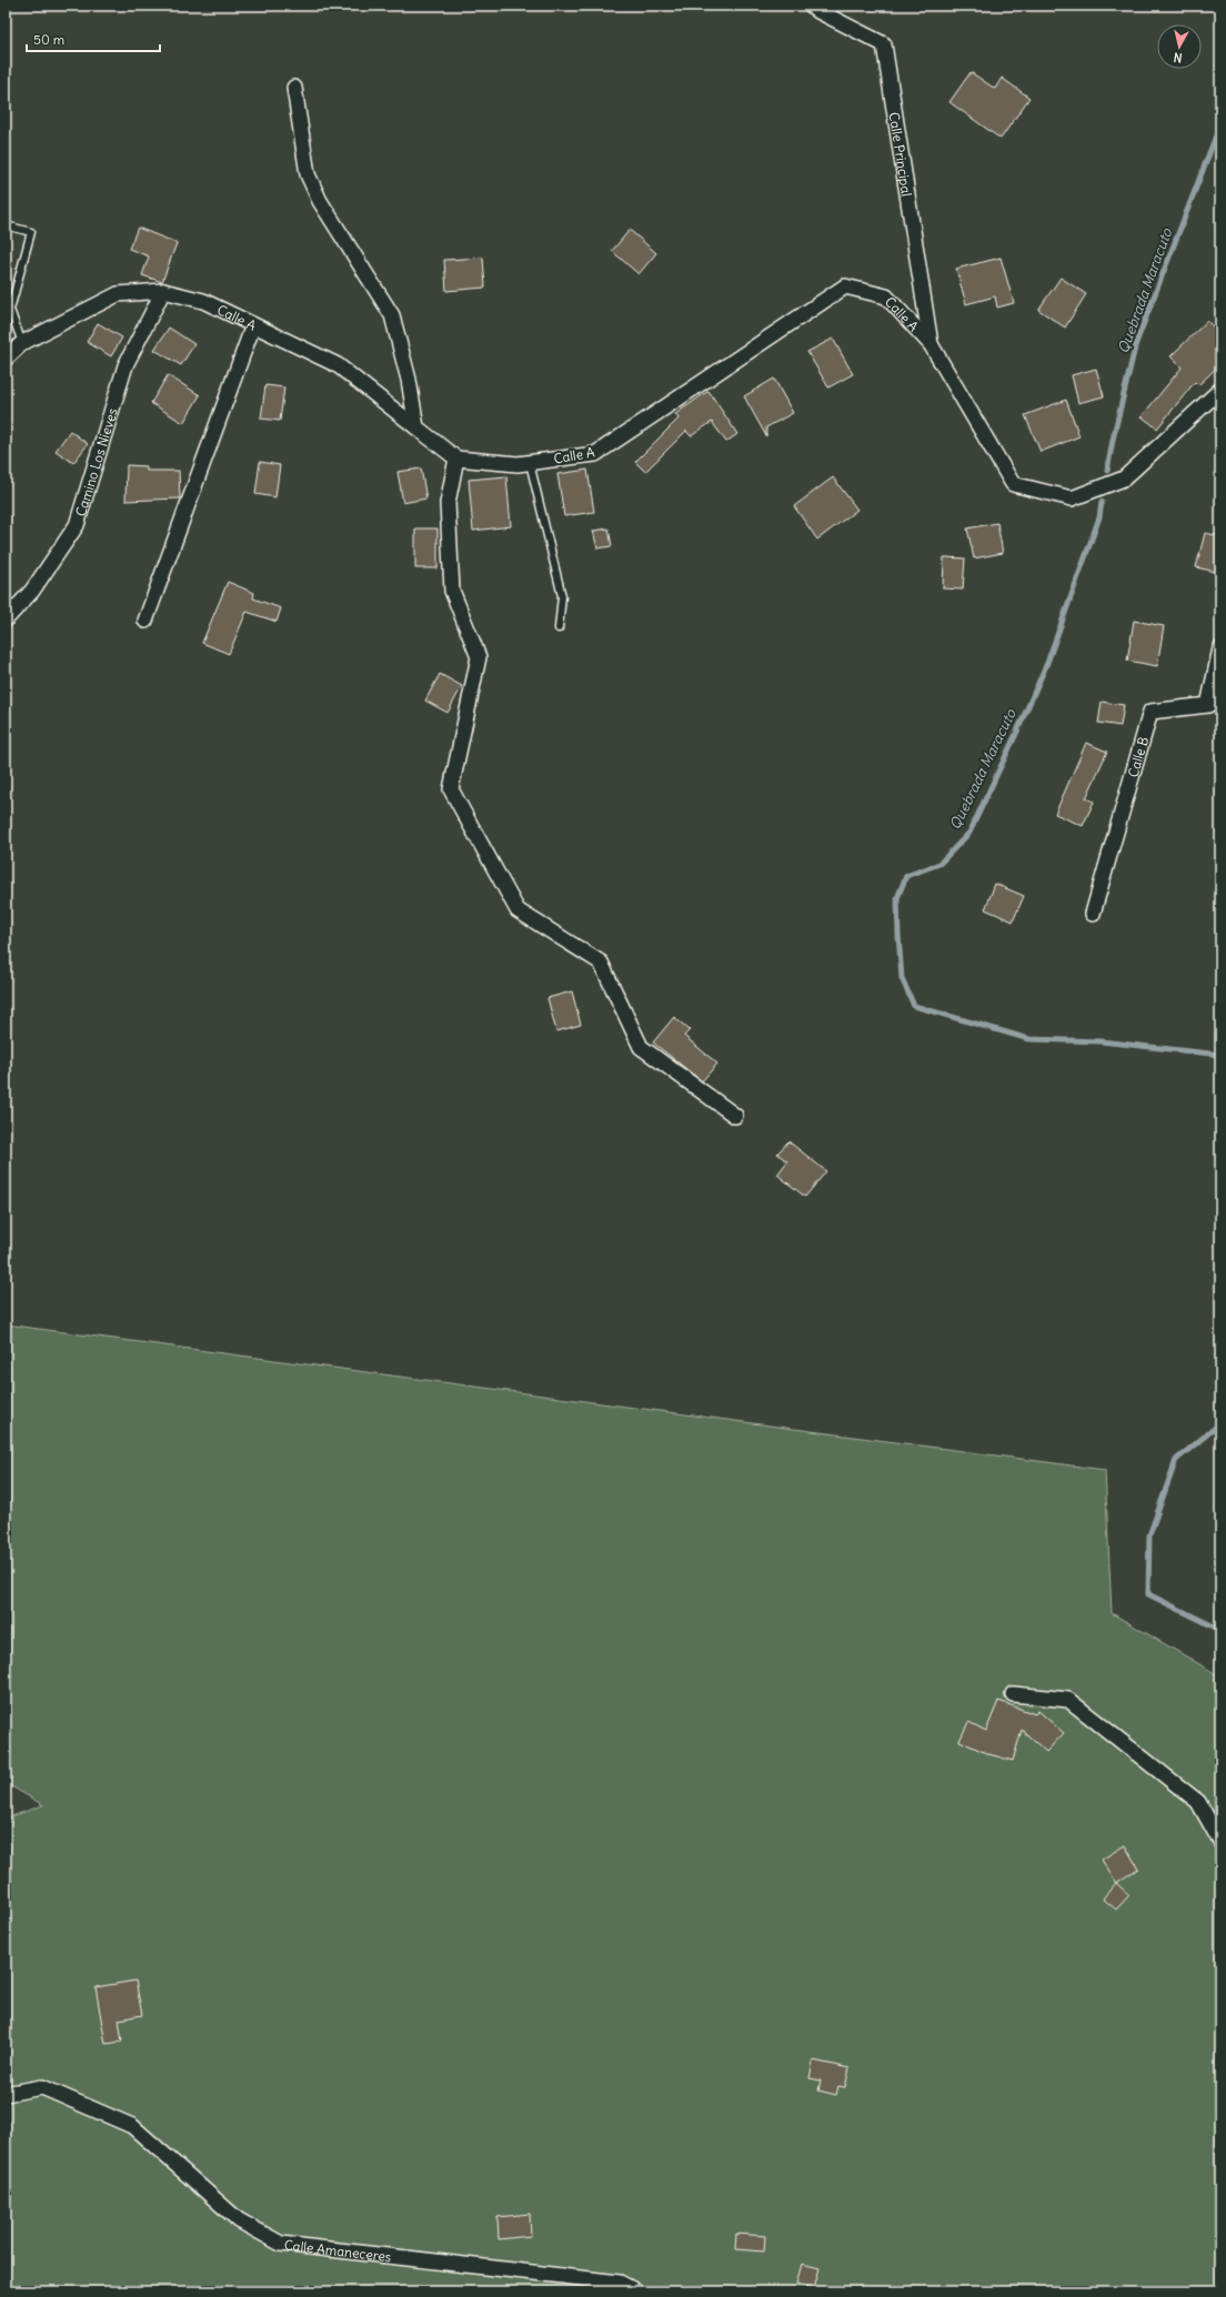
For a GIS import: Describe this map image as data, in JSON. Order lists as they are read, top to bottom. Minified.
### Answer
{"streets":{"street":["Calle Principal","Calle A","Camino Los Nieves","Calle B","Calle Amaneceres"]},"crossings":[["Calle Principal","Calle A"],["Calle A","Camino Los Nieves"]],"water":["Quebrada Maracuto"],"scale_bar":"50 m","north":"bottom"}
